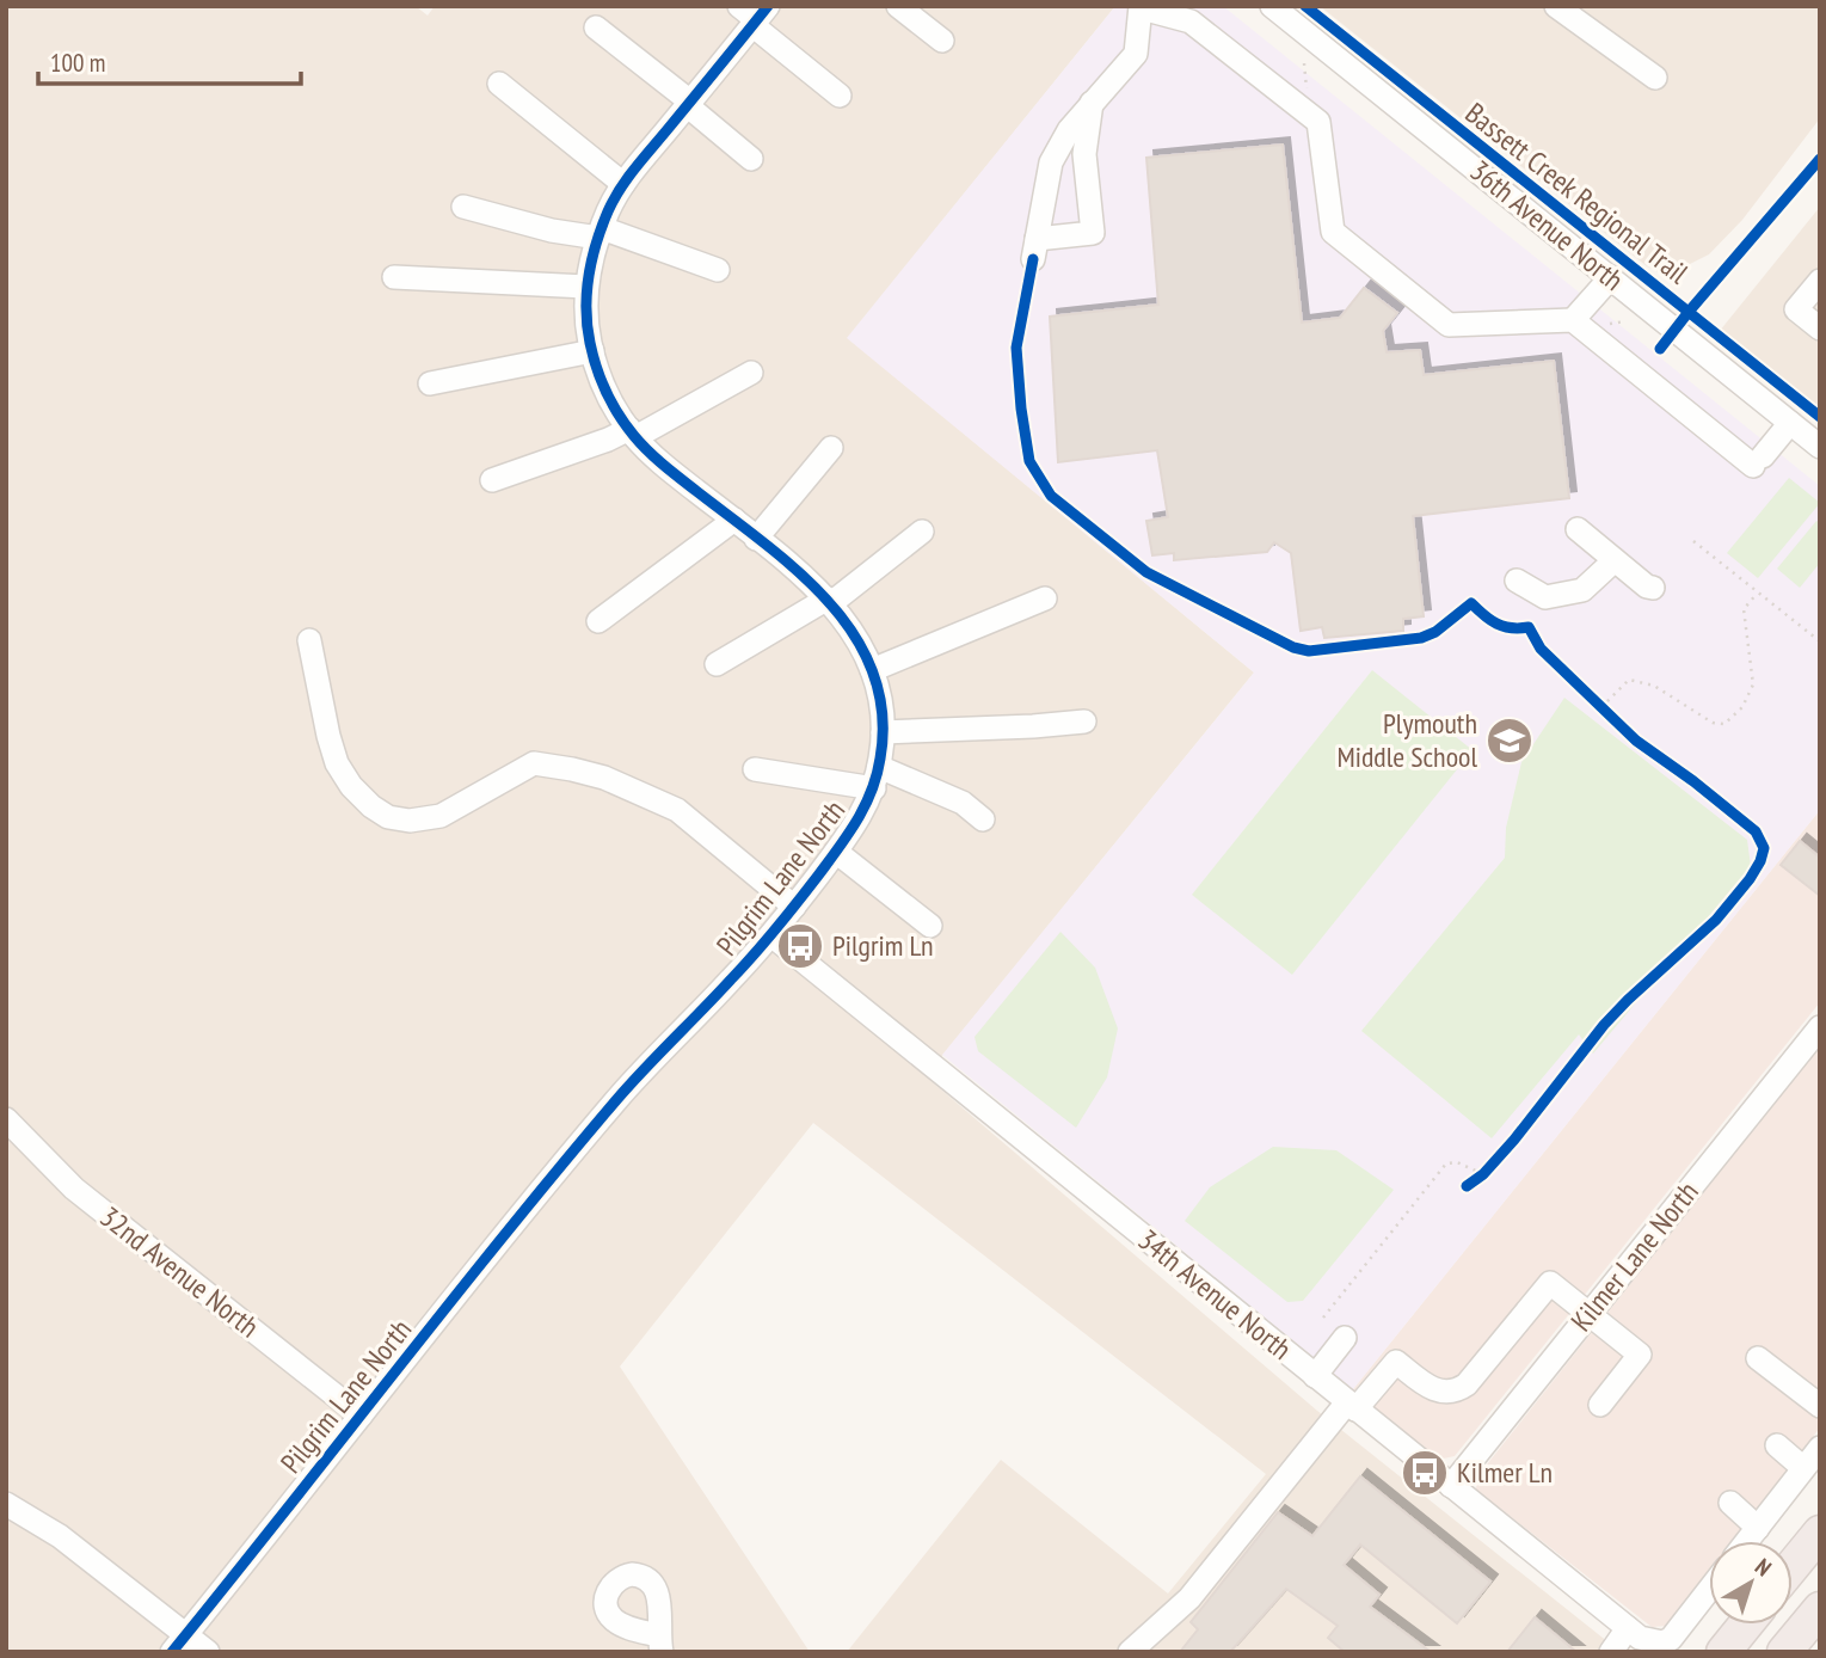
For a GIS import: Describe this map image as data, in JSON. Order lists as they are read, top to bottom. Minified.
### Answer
{"streets":{"street":["36th Avenue North","Pilgrim Lane North","Kilmer Lane North","32nd Avenue North","34th Avenue North"],"cycle path":["Bassett Creek Regional Trail"]},"crossings":[["Pilgrim Lane North","32nd Avenue North"],["Pilgrim Lane North","34th Avenue North"],["Kilmer Lane North","34th Avenue North"]],"places":{"school or university":["Plymouth Middle School"],"bus stop":["Pilgrim Ln","Kilmer Ln"]},"scale_bar":"100 m","north":"top right"}
